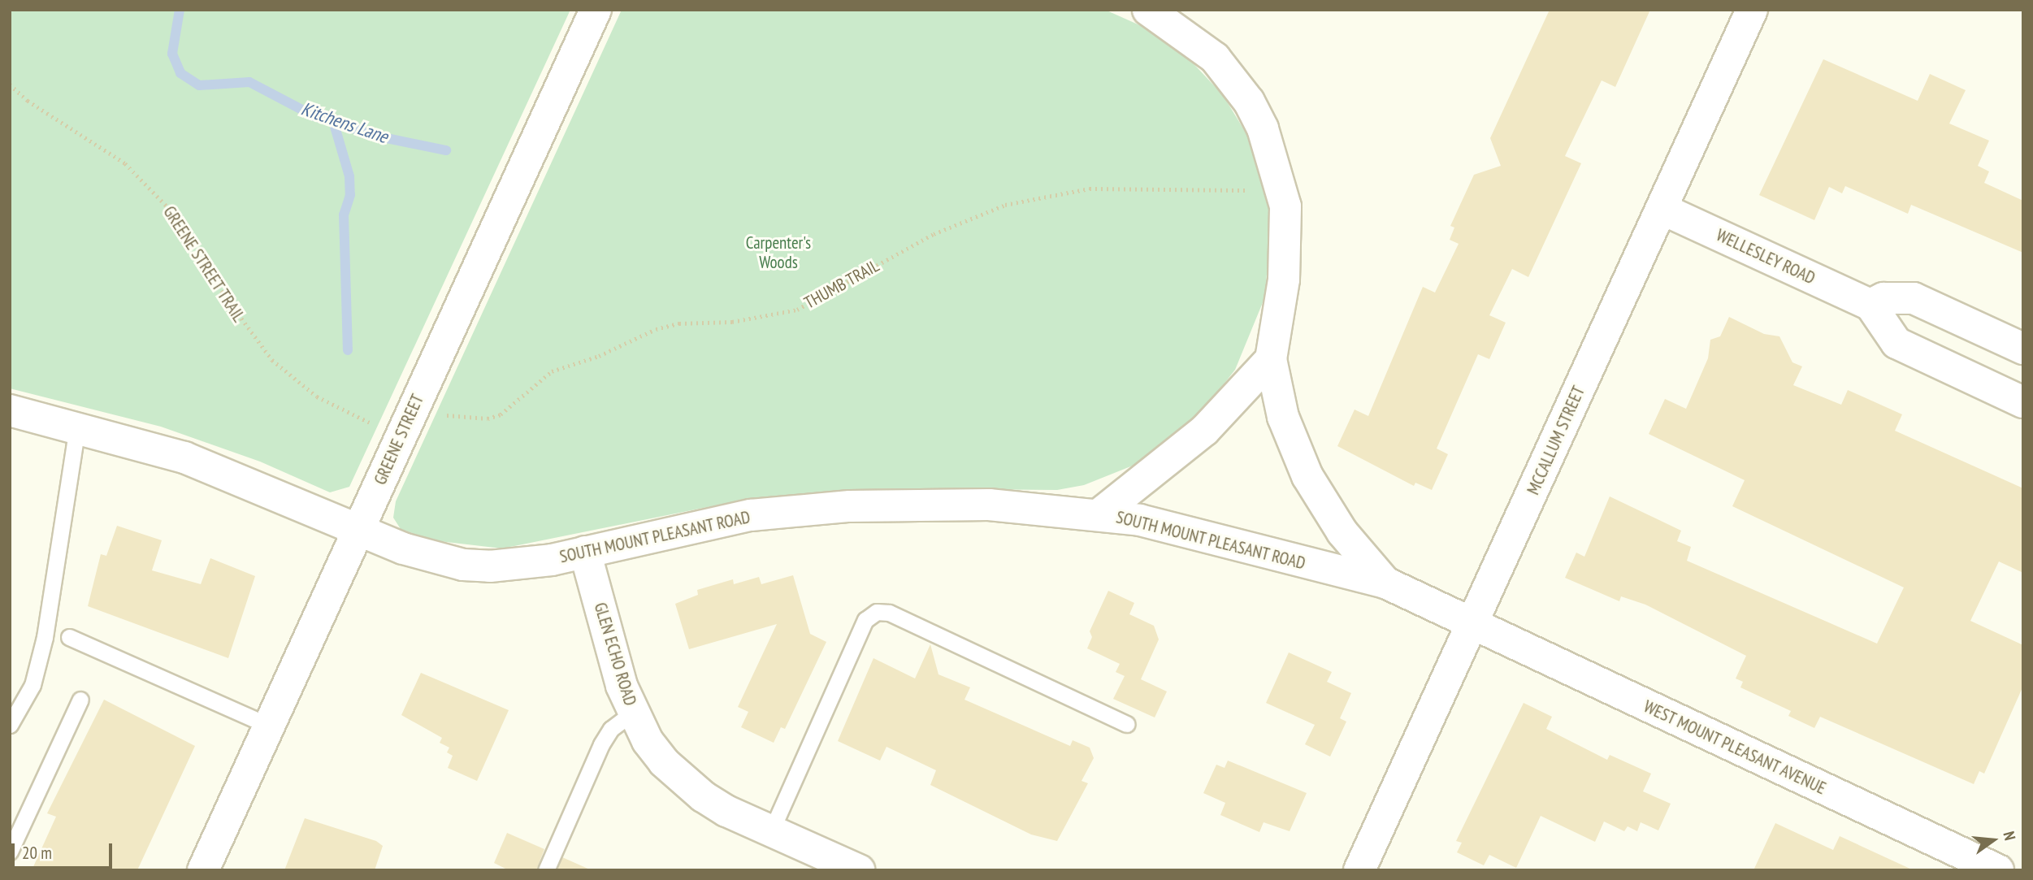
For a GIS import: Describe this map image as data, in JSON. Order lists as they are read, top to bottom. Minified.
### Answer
{"streets":{"street":["WELLESLEY ROAD","GREENE STREET","MCCALLUM STREET","SOUTH MOUNT PLEASANT ROAD","GLEN ECHO ROAD","WEST MOUNT PLEASANT AVENUE"],"path":["GREENE STREET TRAIL","THUMB TRAIL"]},"crossings":[["WELLESLEY ROAD","MCCALLUM STREET"],["GREENE STREET","SOUTH MOUNT PLEASANT ROAD"],["MCCALLUM STREET","WEST MOUNT PLEASANT AVENUE"],["SOUTH MOUNT PLEASANT ROAD","GLEN ECHO ROAD"],["SOUTH MOUNT PLEASANT ROAD","WEST MOUNT PLEASANT AVENUE"]],"water":["Kitchens Lane"],"parks":["Carpenter's Woods"],"scale_bar":"20 m","north":"right"}
